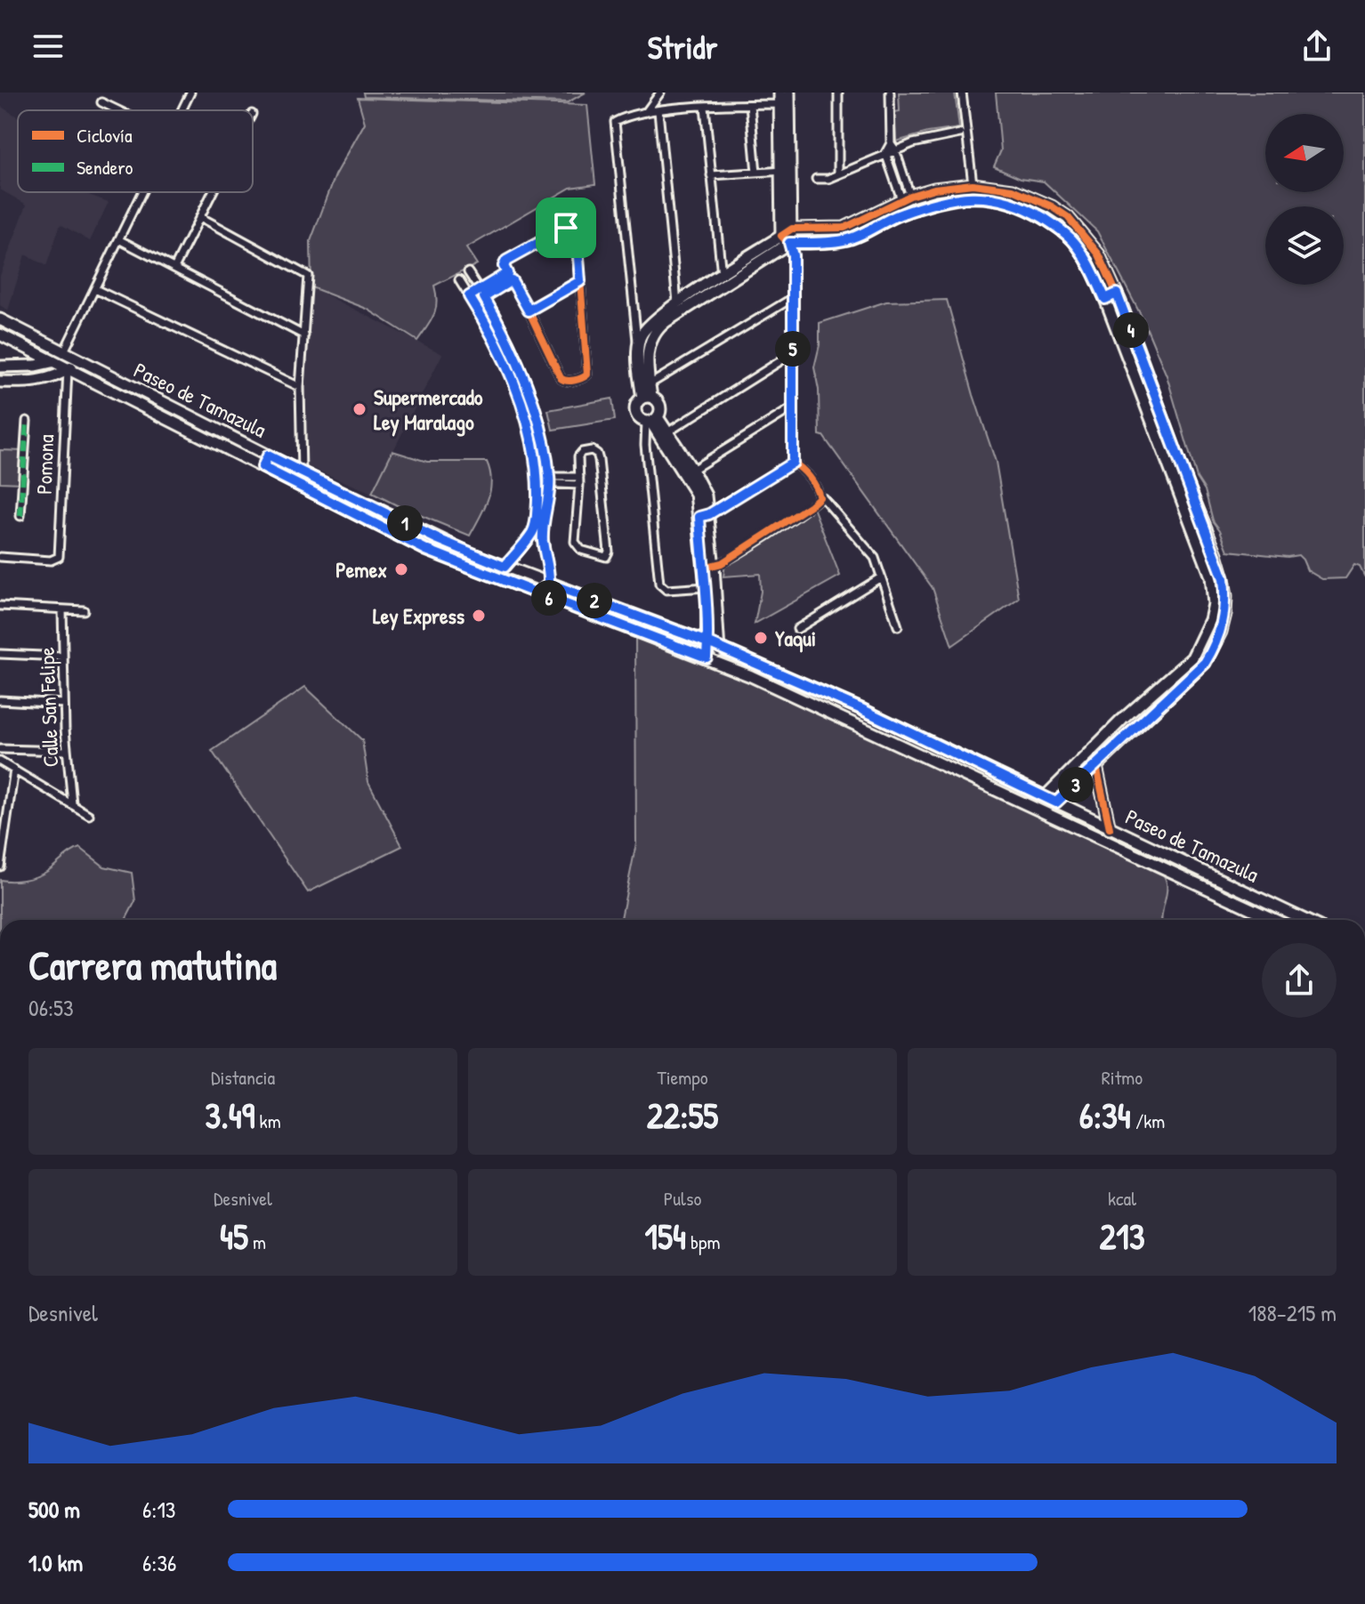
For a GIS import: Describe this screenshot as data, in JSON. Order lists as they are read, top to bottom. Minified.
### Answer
{"streets":{"street":["Paseo de Tamazula","Pomona","Calle San Felipe"]},"crossings":[["Paseo de Tamazula","Pomona"]],"places":["Supermercado Ley Maralago","Pemex","Ley Express","Yaqui"],"legend":["Ciclovía","Sendero"],"north":"left","page":{"header":"Stridr","pins":["4","5","1","6","2","3"],"heading":["Carrera matutina","06:53"],"stats":[["Distancia","3.49 km"],["Tiempo","22:55"],["Ritmo","6:34 /km"],["Desnivel","45 m"],["Pulso","154 bpm"],["kcal","213"]],"chart":["Desnivel","188–215 m"],"list":[{"name":"500 m","note":"6:13"},{"name":"1.0 km","note":"6:36"}]}}
